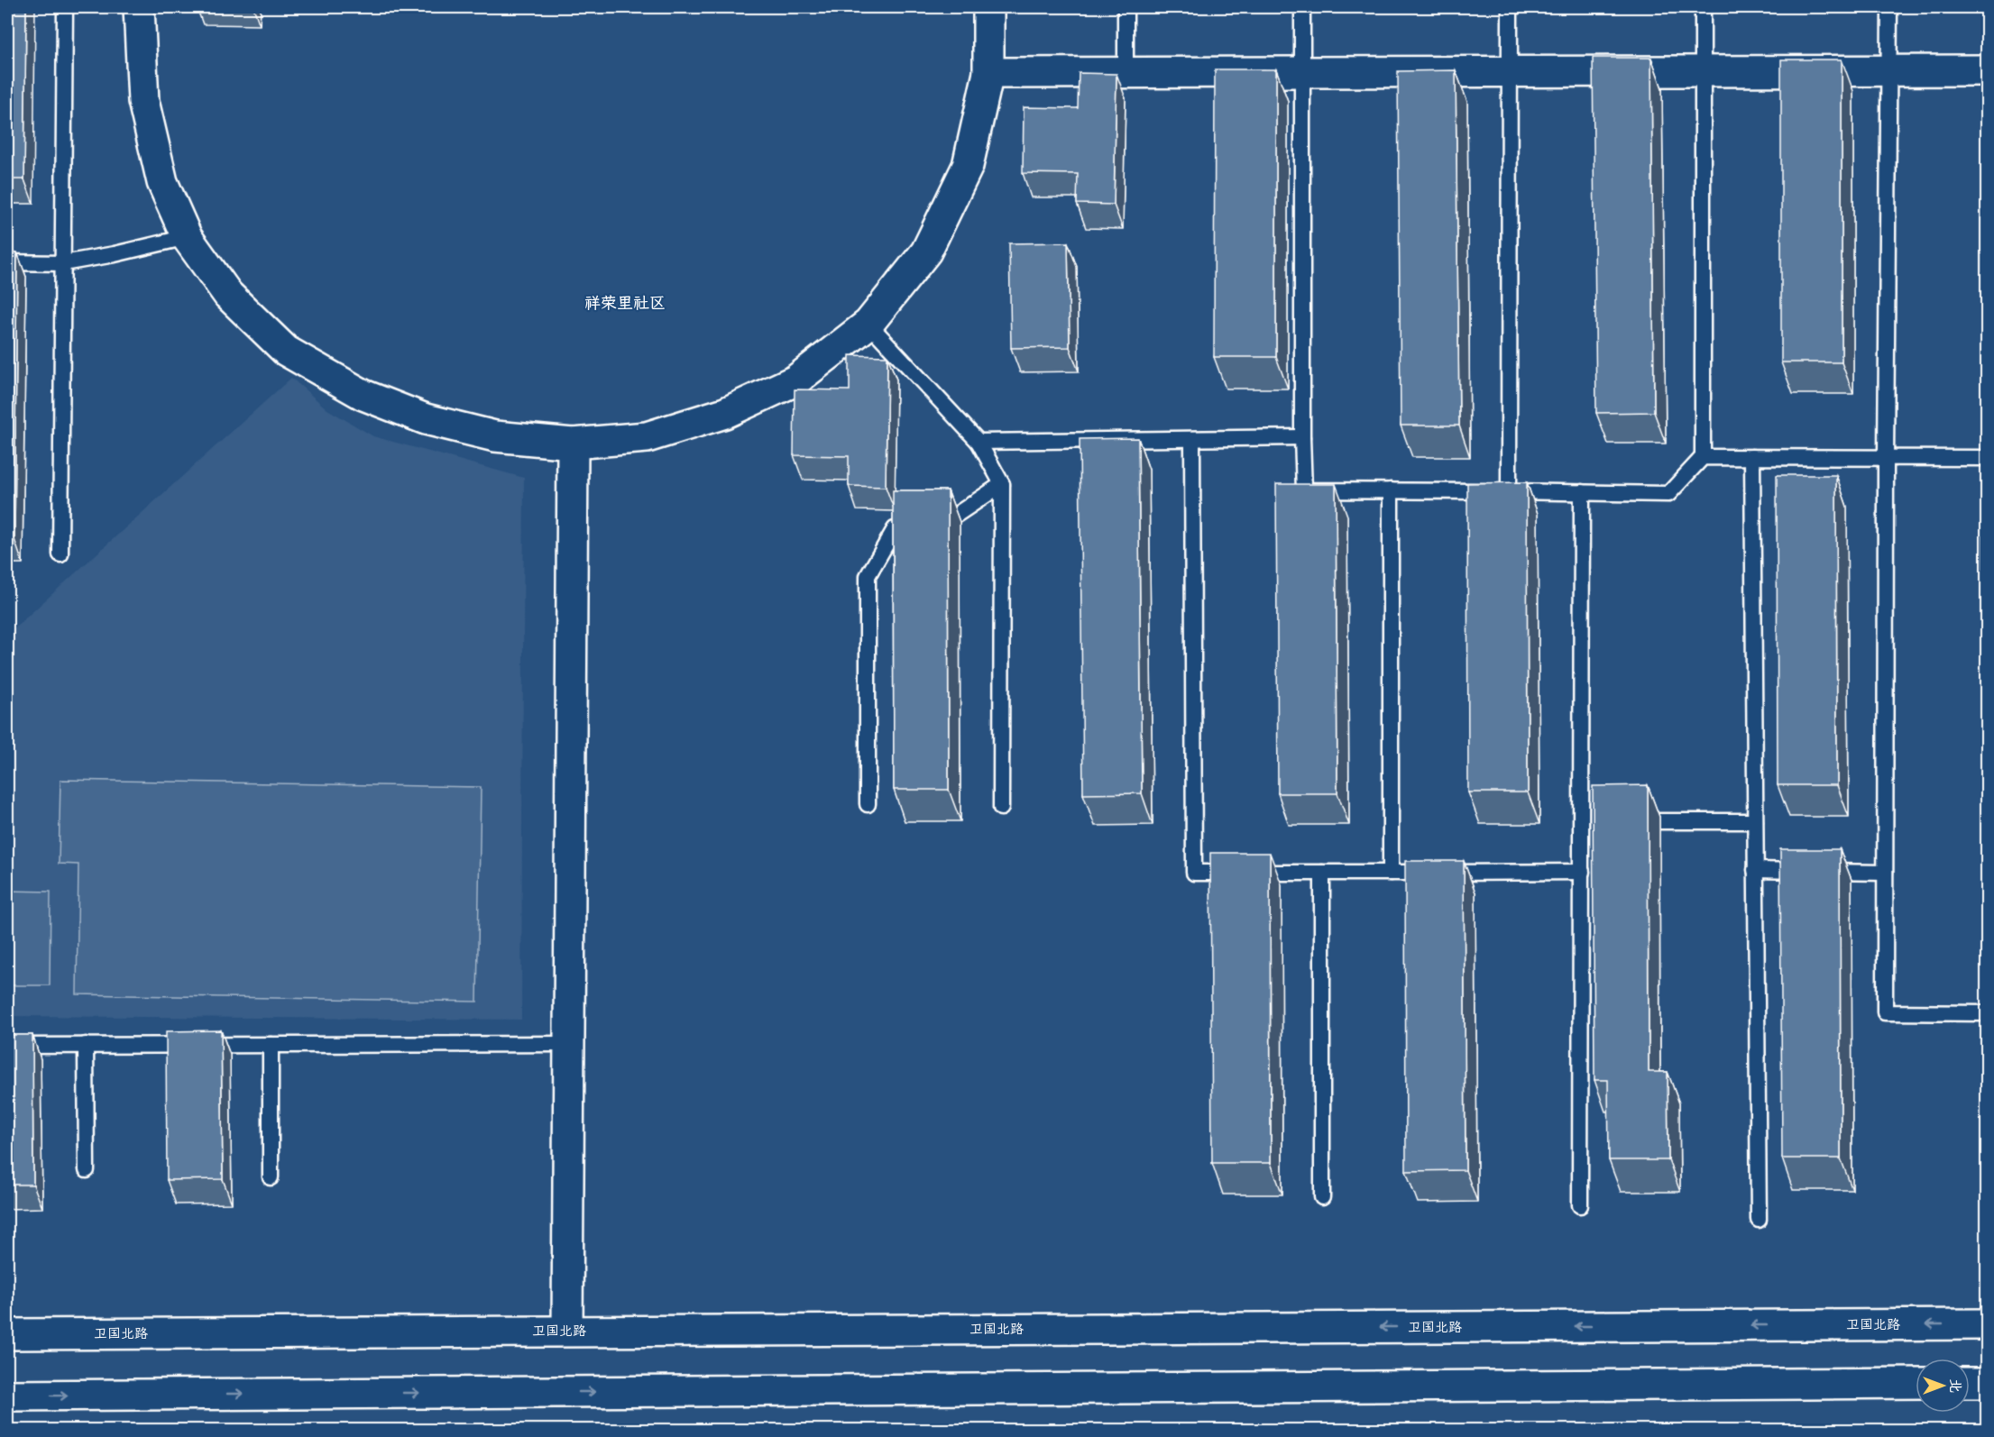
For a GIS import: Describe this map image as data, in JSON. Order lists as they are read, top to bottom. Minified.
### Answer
{"streets":{"main road":["卫国北路"]},"districts":["祥荣里社区"],"north":"right"}
